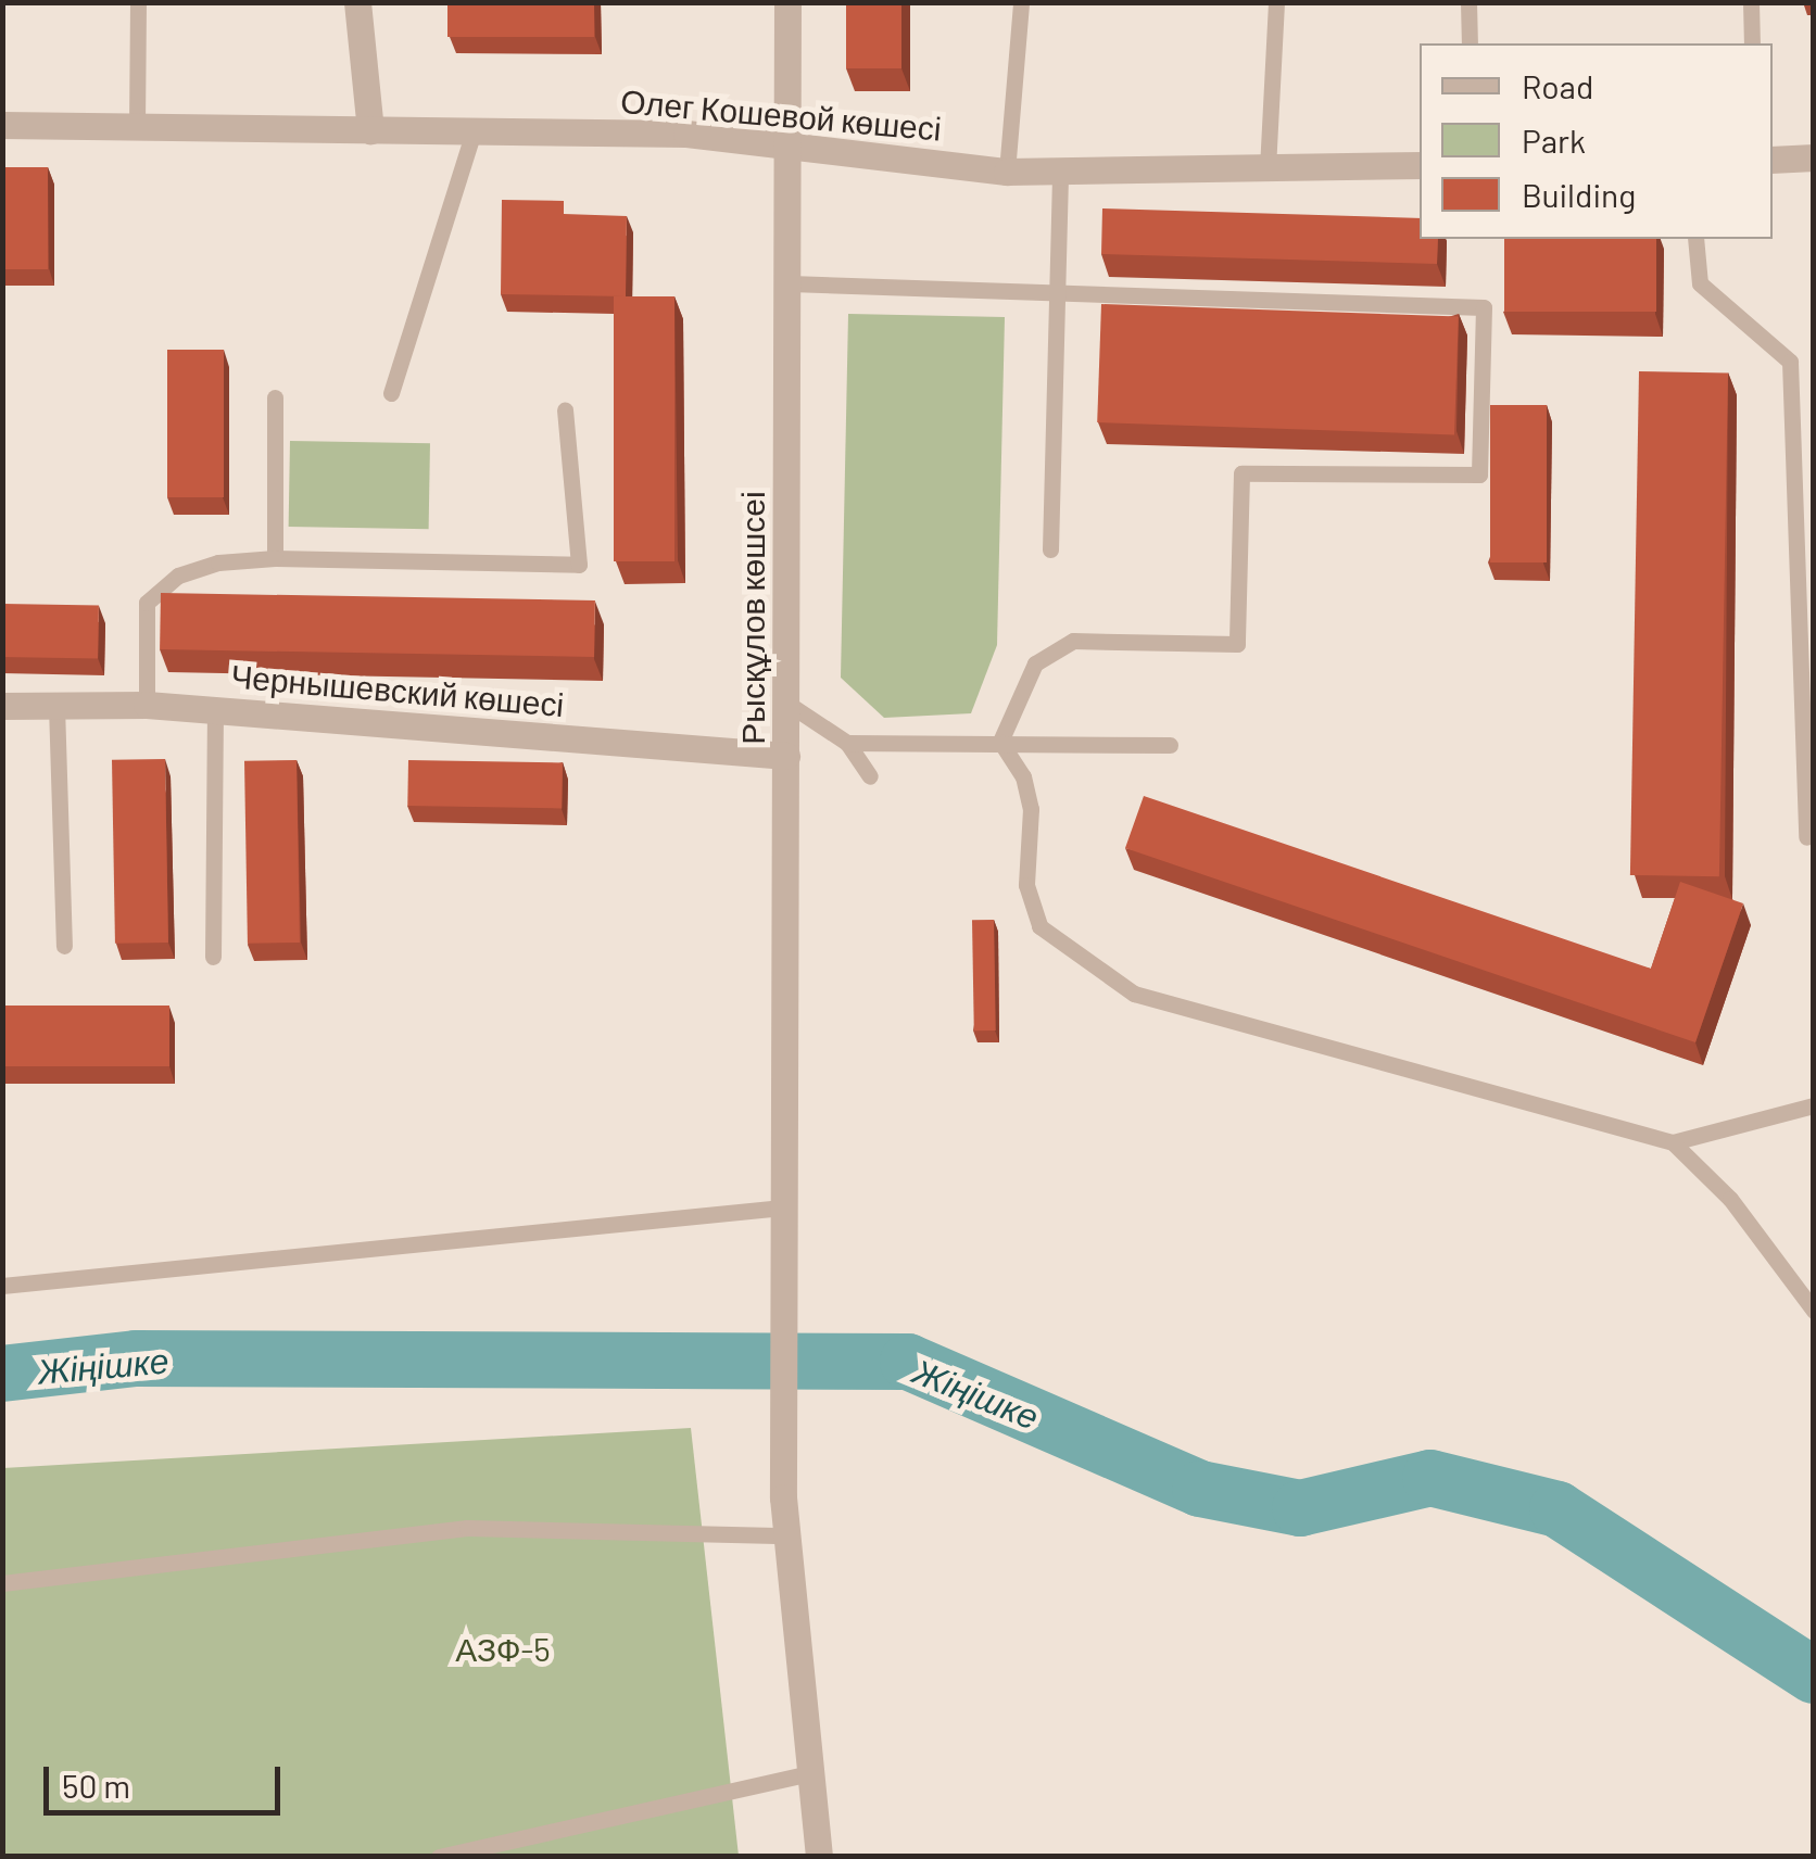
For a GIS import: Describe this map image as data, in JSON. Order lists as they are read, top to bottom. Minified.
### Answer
{"streets":{"street":["Олег Кошевой көшесі","Рысқұлов көшсеі","Чернышевский көшесі"]},"crossings":[["Олег Кошевой көшесі","Рысқұлов көшсеі"],["Рысқұлов көшсеі","Чернышевский көшесі"]],"water":["Жіңішке"],"parks":["АЗФ-5"],"legend":["Road","Park","Building"],"scale_bar":"50 m"}
